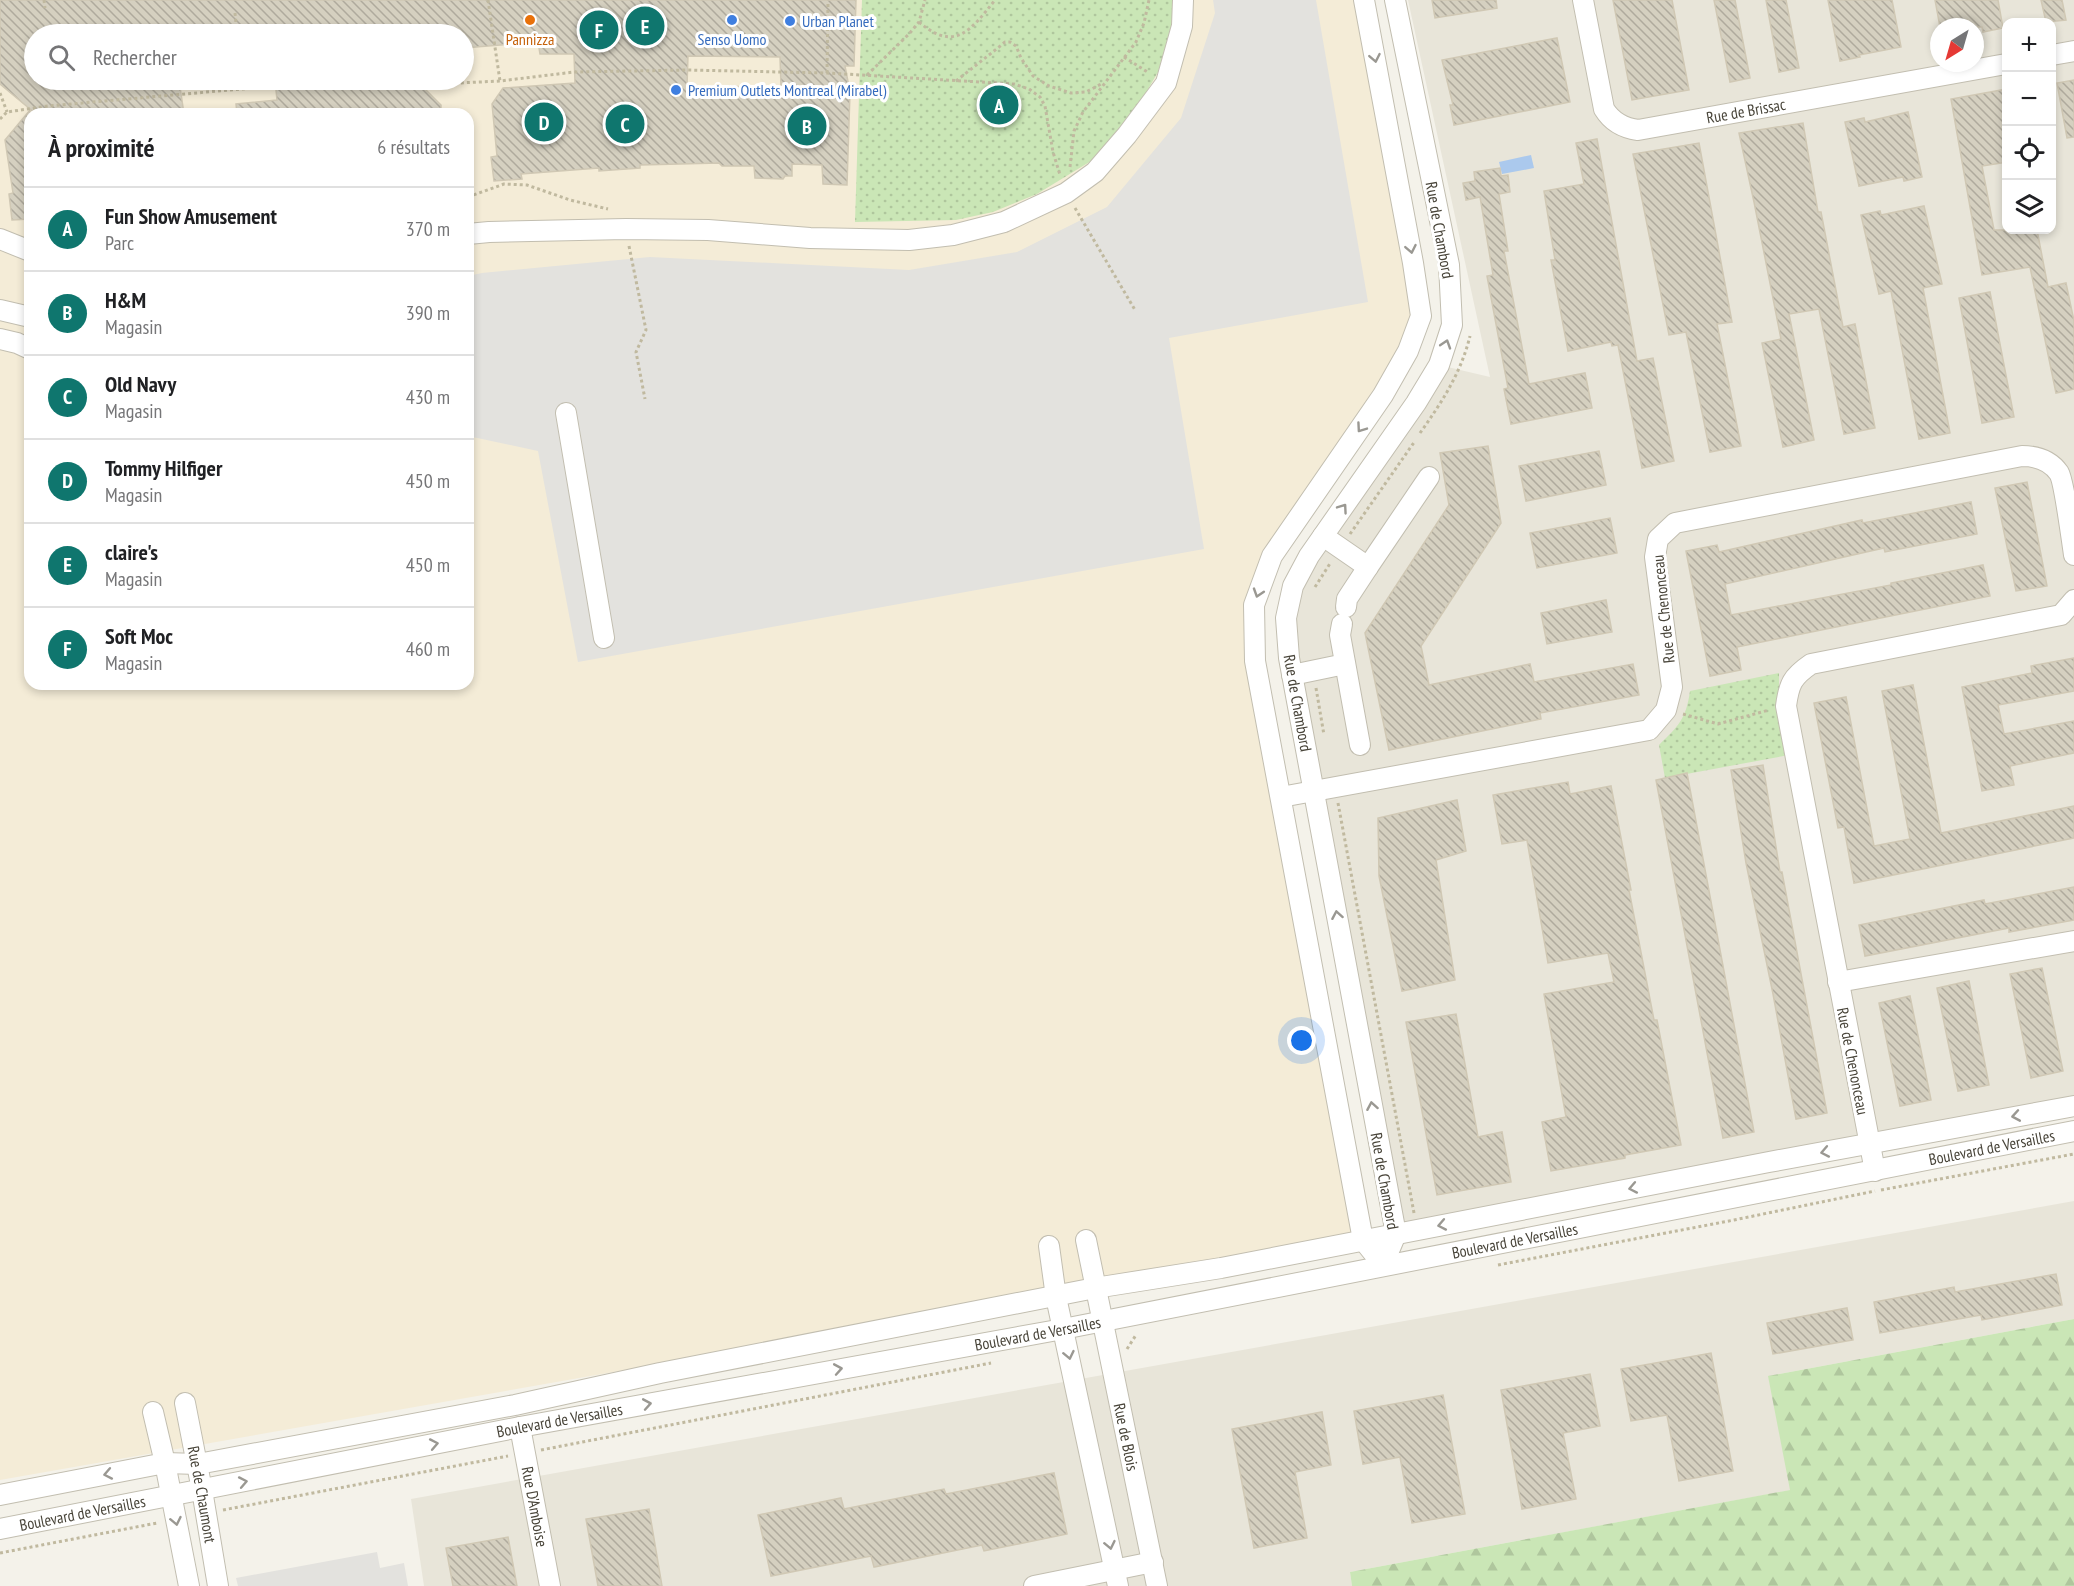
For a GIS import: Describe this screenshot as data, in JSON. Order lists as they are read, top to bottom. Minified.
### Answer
{"streets":{"street":["Rue de Brissac","Rue de Chambord","Rue de Chenonceau","Boulevard de Versailles","Rue de Blois","Rue de Chaumont","Rue D'Amboise"]},"crossings":[["Rue de Chambord","Boulevard de Versailles"],["Rue de Chenonceau","Boulevard de Versailles"],["Boulevard de Versailles","Rue de Blois"],["Boulevard de Versailles","Rue de Chaumont"],["Boulevard de Versailles","Rue D'Amboise"]],"places":["Pannizza","Senso Uomo","Urban Planet","Premium Outlets Montreal (Mirabel)"],"north":"bottom left","page":{"pins":["E","F","A","D","C","B"],"map_buttons":["+","−"],"search":"Rechercher","heading":["À proximité","6 résultats"],"list":[{"mark":"A","name":"Fun Show Amusement","note":"Parc","value":"370 m"},{"mark":"B","name":"H&M","note":"Magasin","value":"390 m"},{"mark":"C","name":"Old Navy","note":"Magasin","value":"430 m"},{"mark":"D","name":"Tommy Hilfiger","note":"Magasin","value":"450 m"},{"mark":"E","name":"claire's","note":"Magasin","value":"450 m"},{"mark":"F","name":"Soft Moc","note":"Magasin","value":"460 m"}]}}
